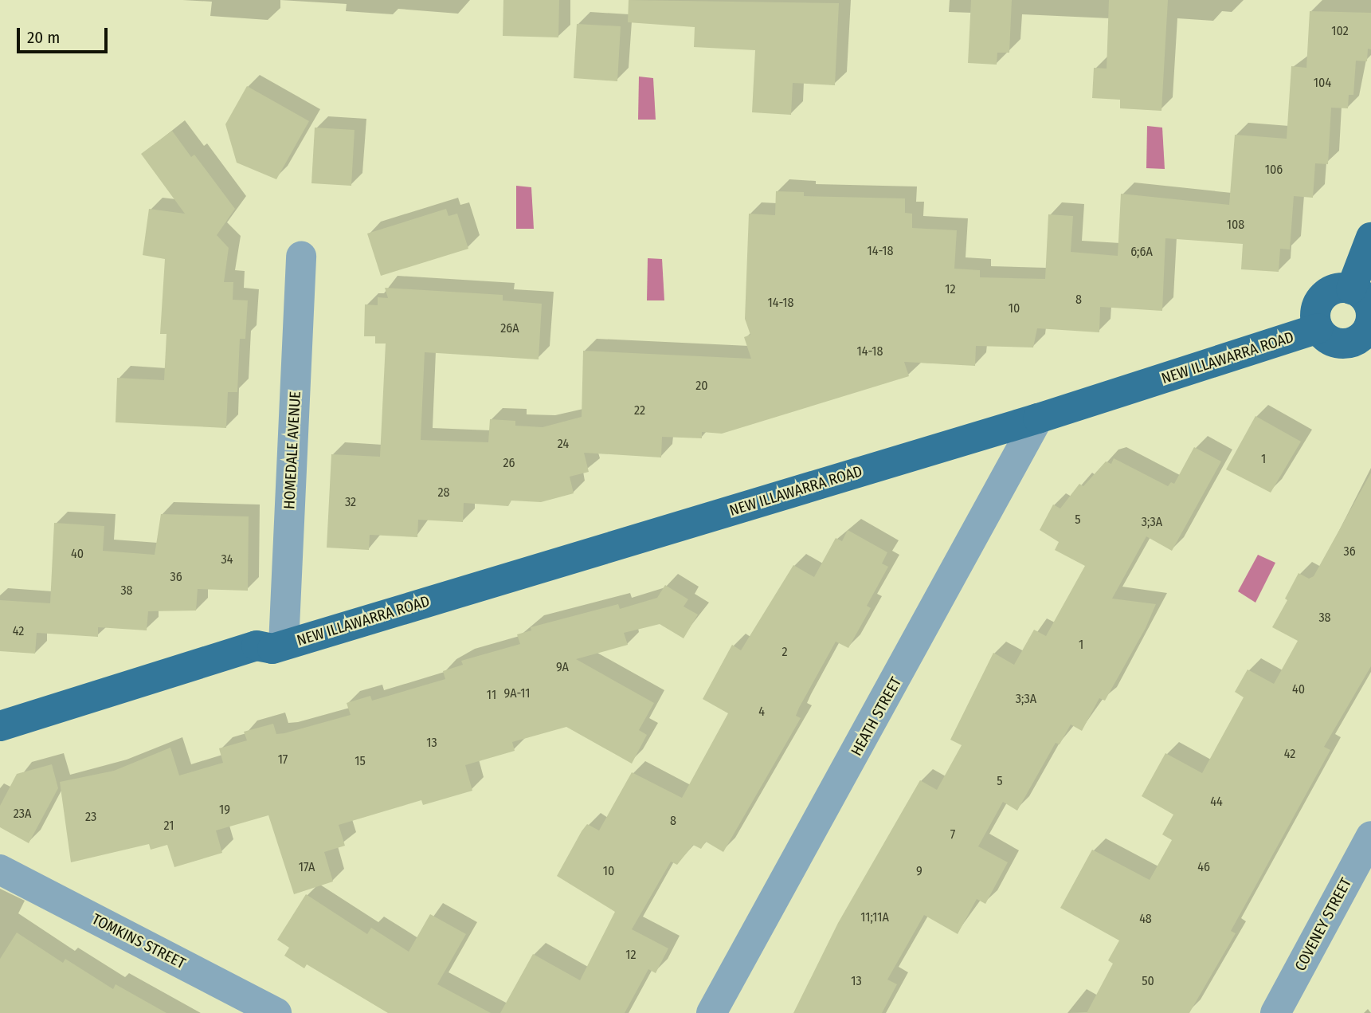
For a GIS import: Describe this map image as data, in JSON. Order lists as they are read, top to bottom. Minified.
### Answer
{"streets":{"main road":["NEW ILLAWARRA ROAD"],"street":["HOMEDALE AVENUE","HEATH STREET","COVENEY STREET","TOMKINS STREET"]},"crossings":[["NEW ILLAWARRA ROAD","HOMEDALE AVENUE"],["NEW ILLAWARRA ROAD","HEATH STREET"]],"house_numbers":["102","104","106","108","14-18","6;6A","12","8","14-18","10","26A","14-18","20","22","24","1","26","28","32","5","3;3A","36","40","34","36","38","38","42","1","2","9A","40","9A-11","11","3;3A","4","13","42","17","15","5","44","19","23A","23","8","21","7","17A","46","10","9","11;11A","48","12","13","50"],"scale_bar":"20 m"}
